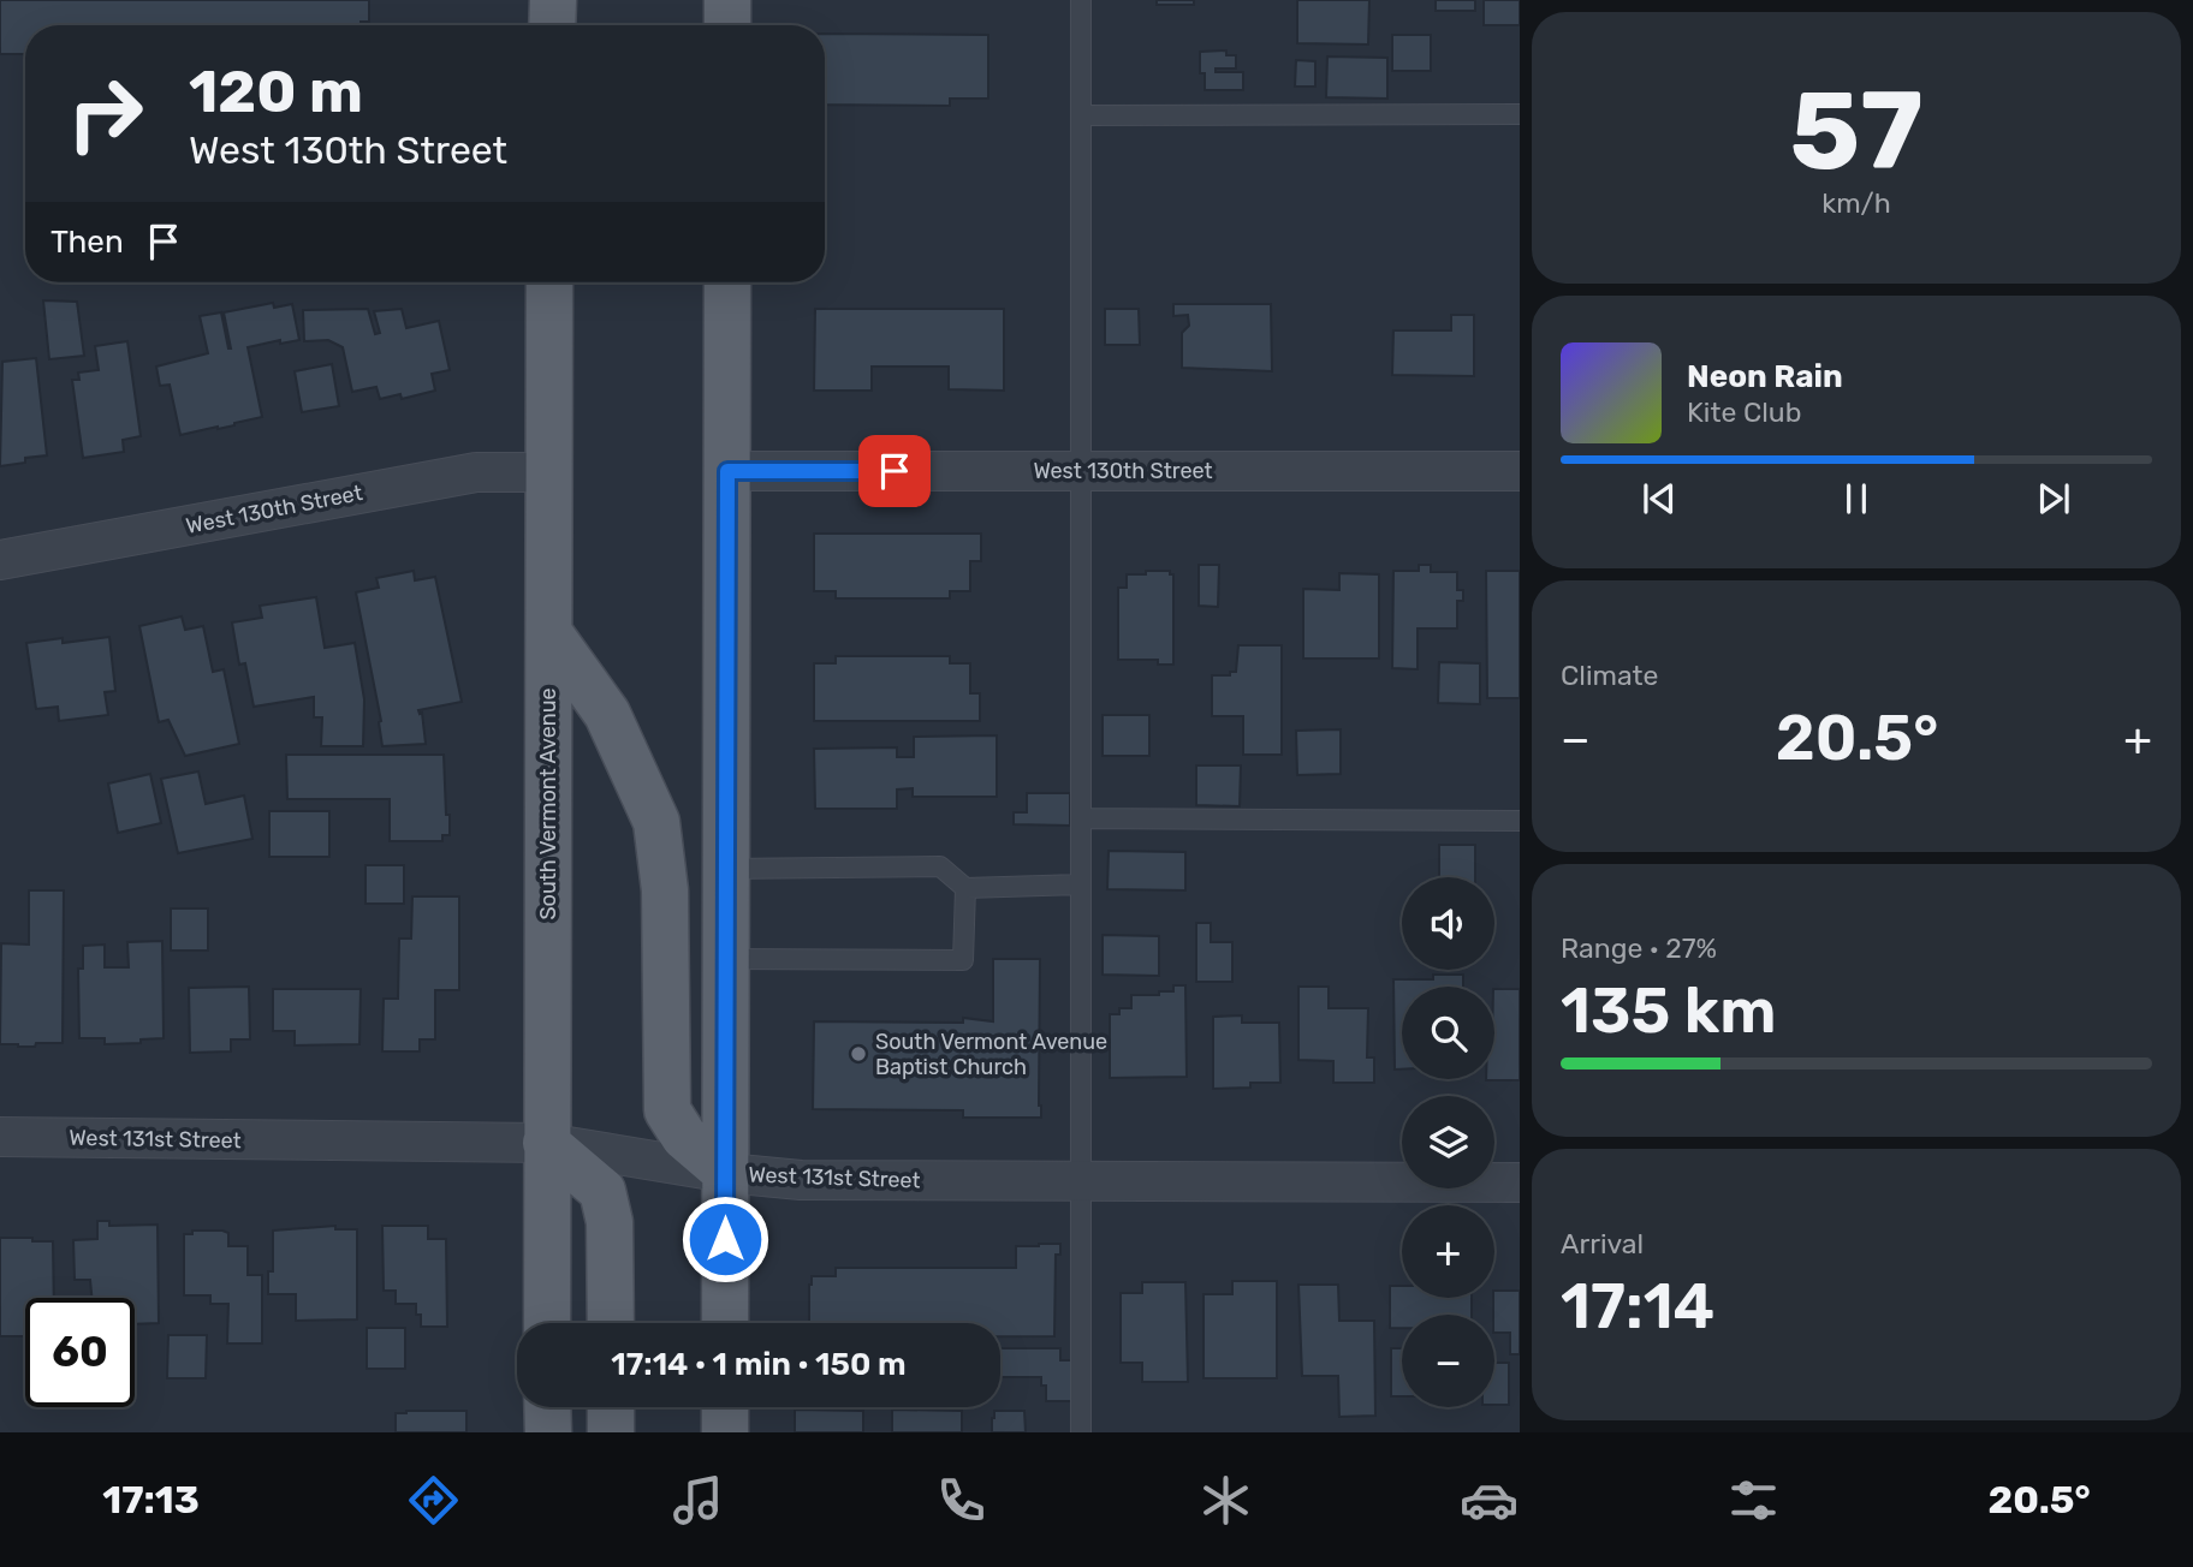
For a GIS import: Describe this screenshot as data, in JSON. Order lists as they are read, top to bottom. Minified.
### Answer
{"streets":{"main road":["South Vermont Avenue"],"street":["West 130th Street","West 131st Street"]},"crossings":[["West 130th Street","South Vermont Avenue"],["South Vermont Avenue","West 131st Street"]],"places":["South Vermont Avenue Baptist Church"],"page":{"tile":[["57","km/h"],"Climate",["Range · 27%","135 km"],["Arrival","17:14"]],"turn":["120 m","West 130th Street"],"then":"Then","song":["Neon Rain","Kite Club"],"heat":["−","20.5°","+"],"map_buttons":["+","−"],"limit":"60","trip":"17:14 · 1 min · 150 m","tabs":["17:13","20.5°"]}}
